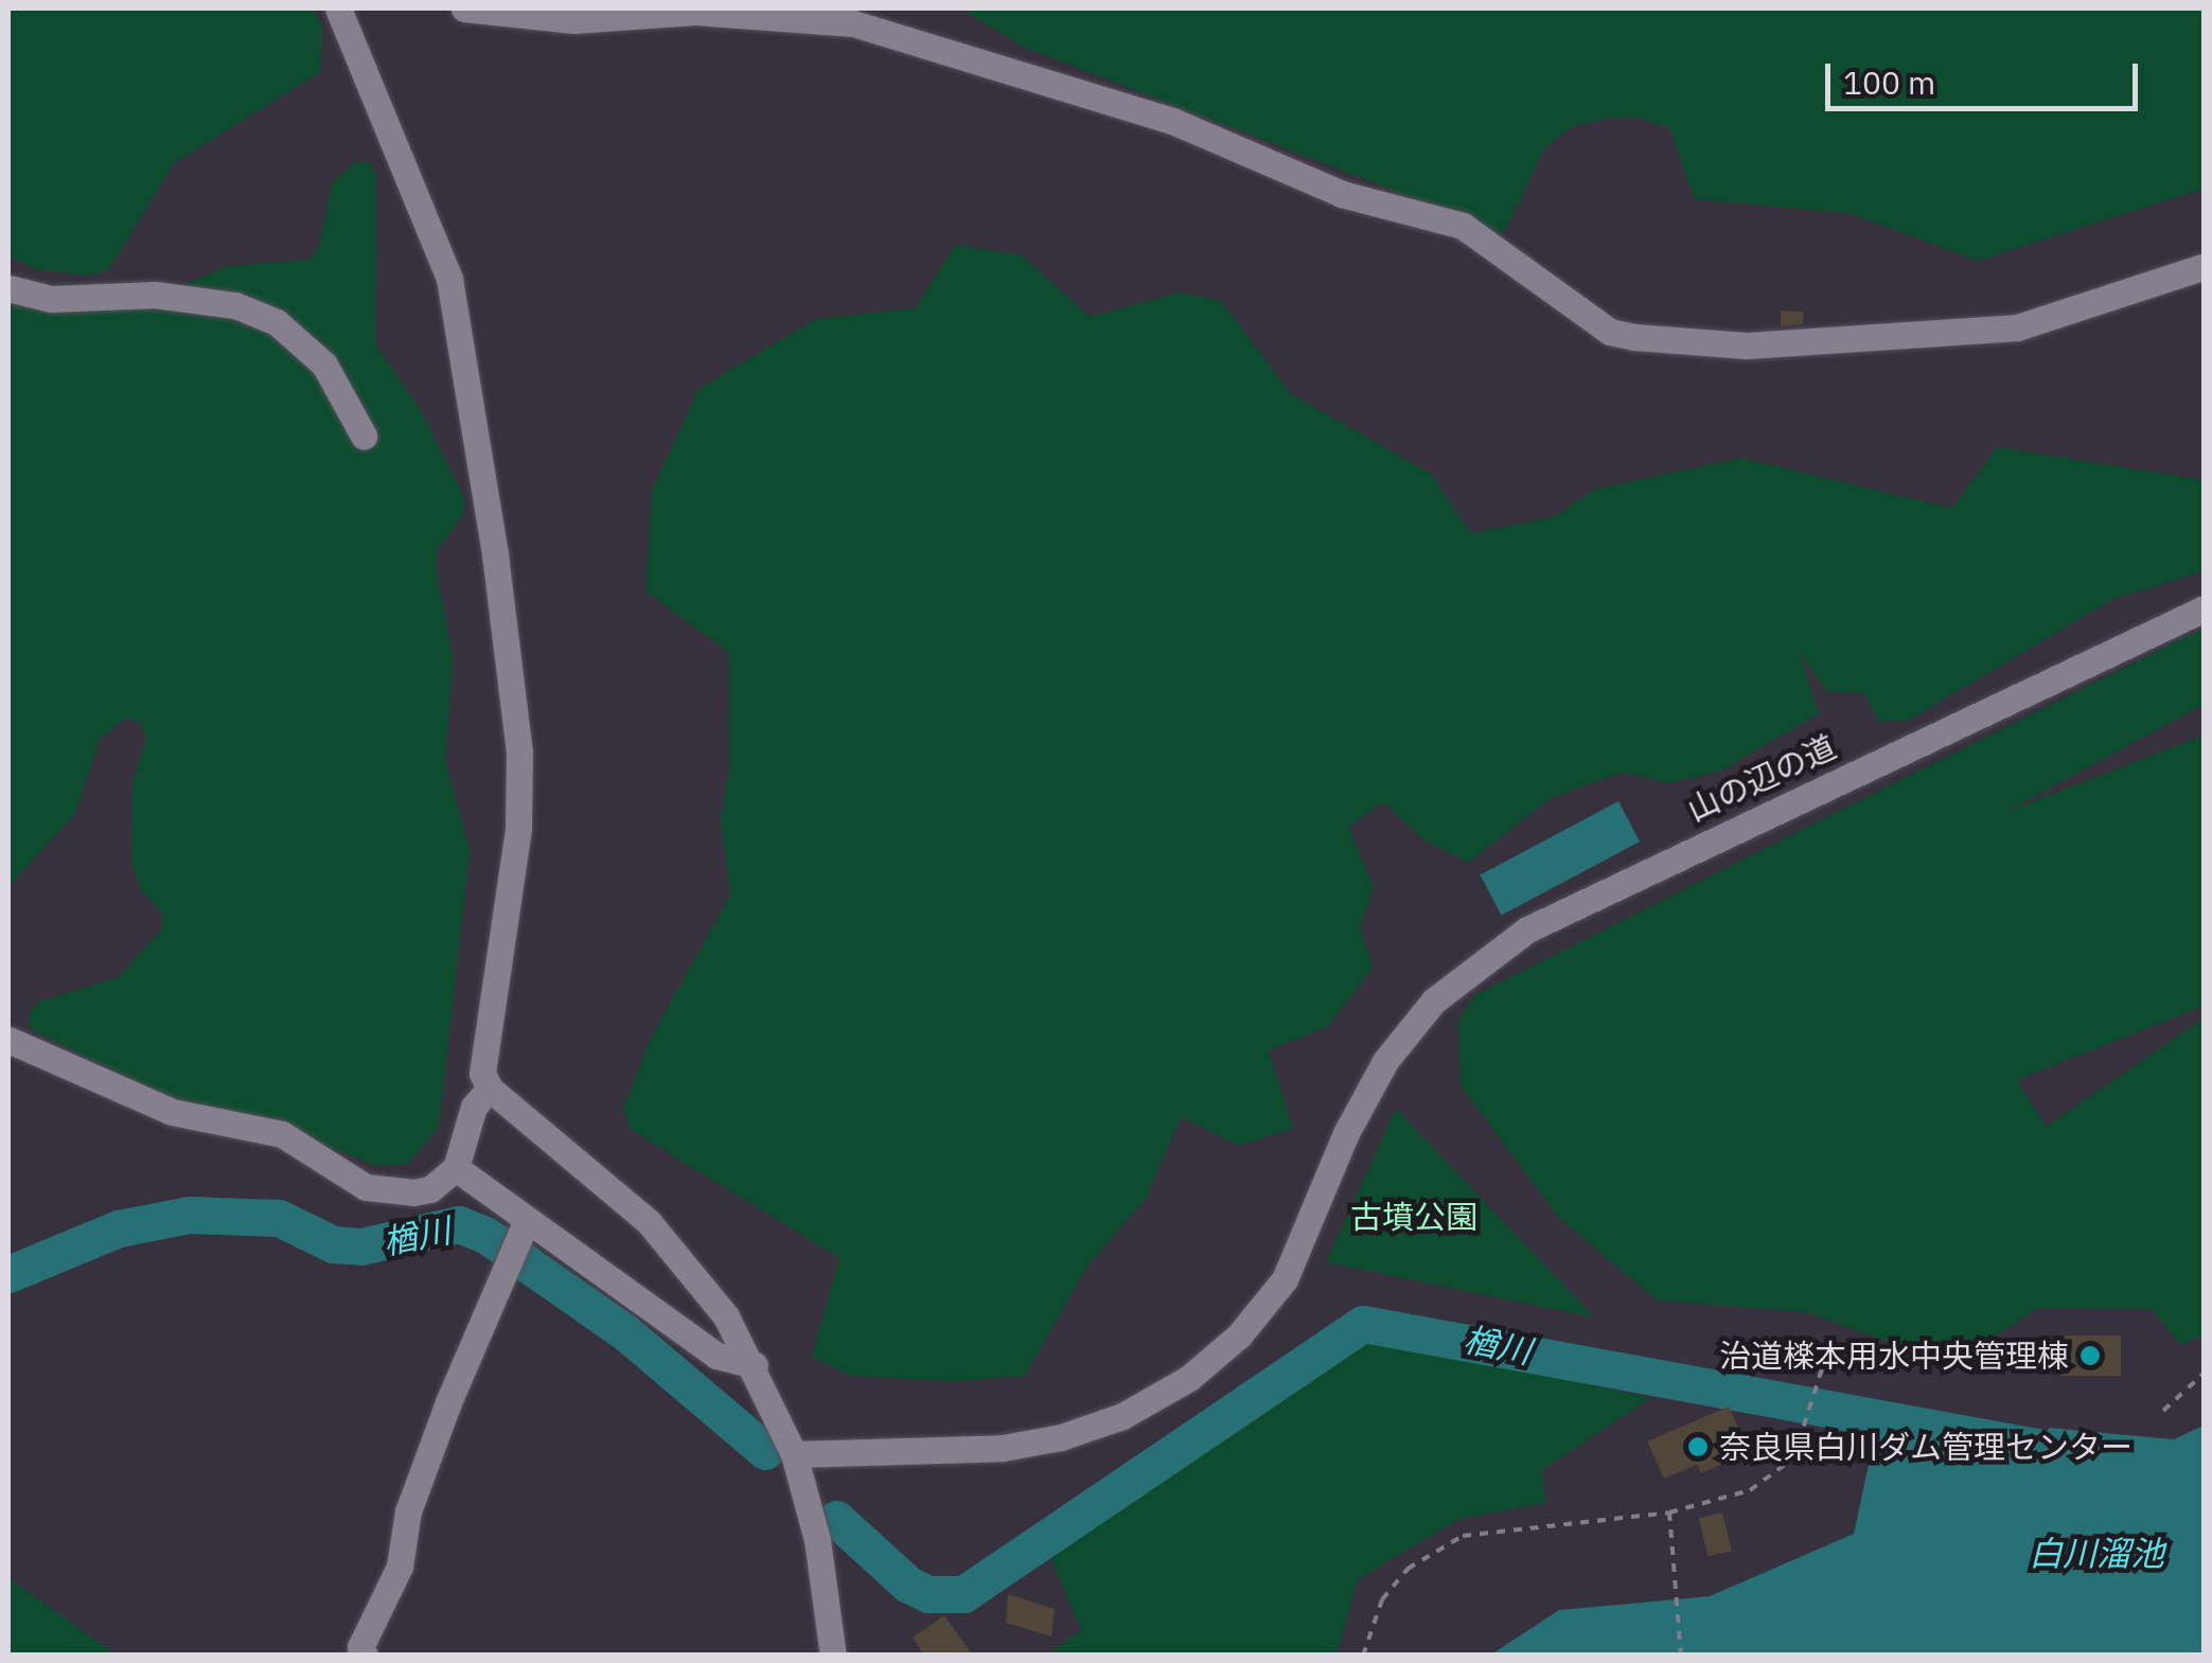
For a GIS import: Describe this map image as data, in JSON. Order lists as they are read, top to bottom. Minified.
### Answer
{"streets":{"street":["山の辺の道"]},"water":["楢川","白川溜池"],"parks":["古墳公園"],"places":["治道檪本用水中央管理棟","奈良県白川ダム管理センター"],"scale_bar":"100 m"}
